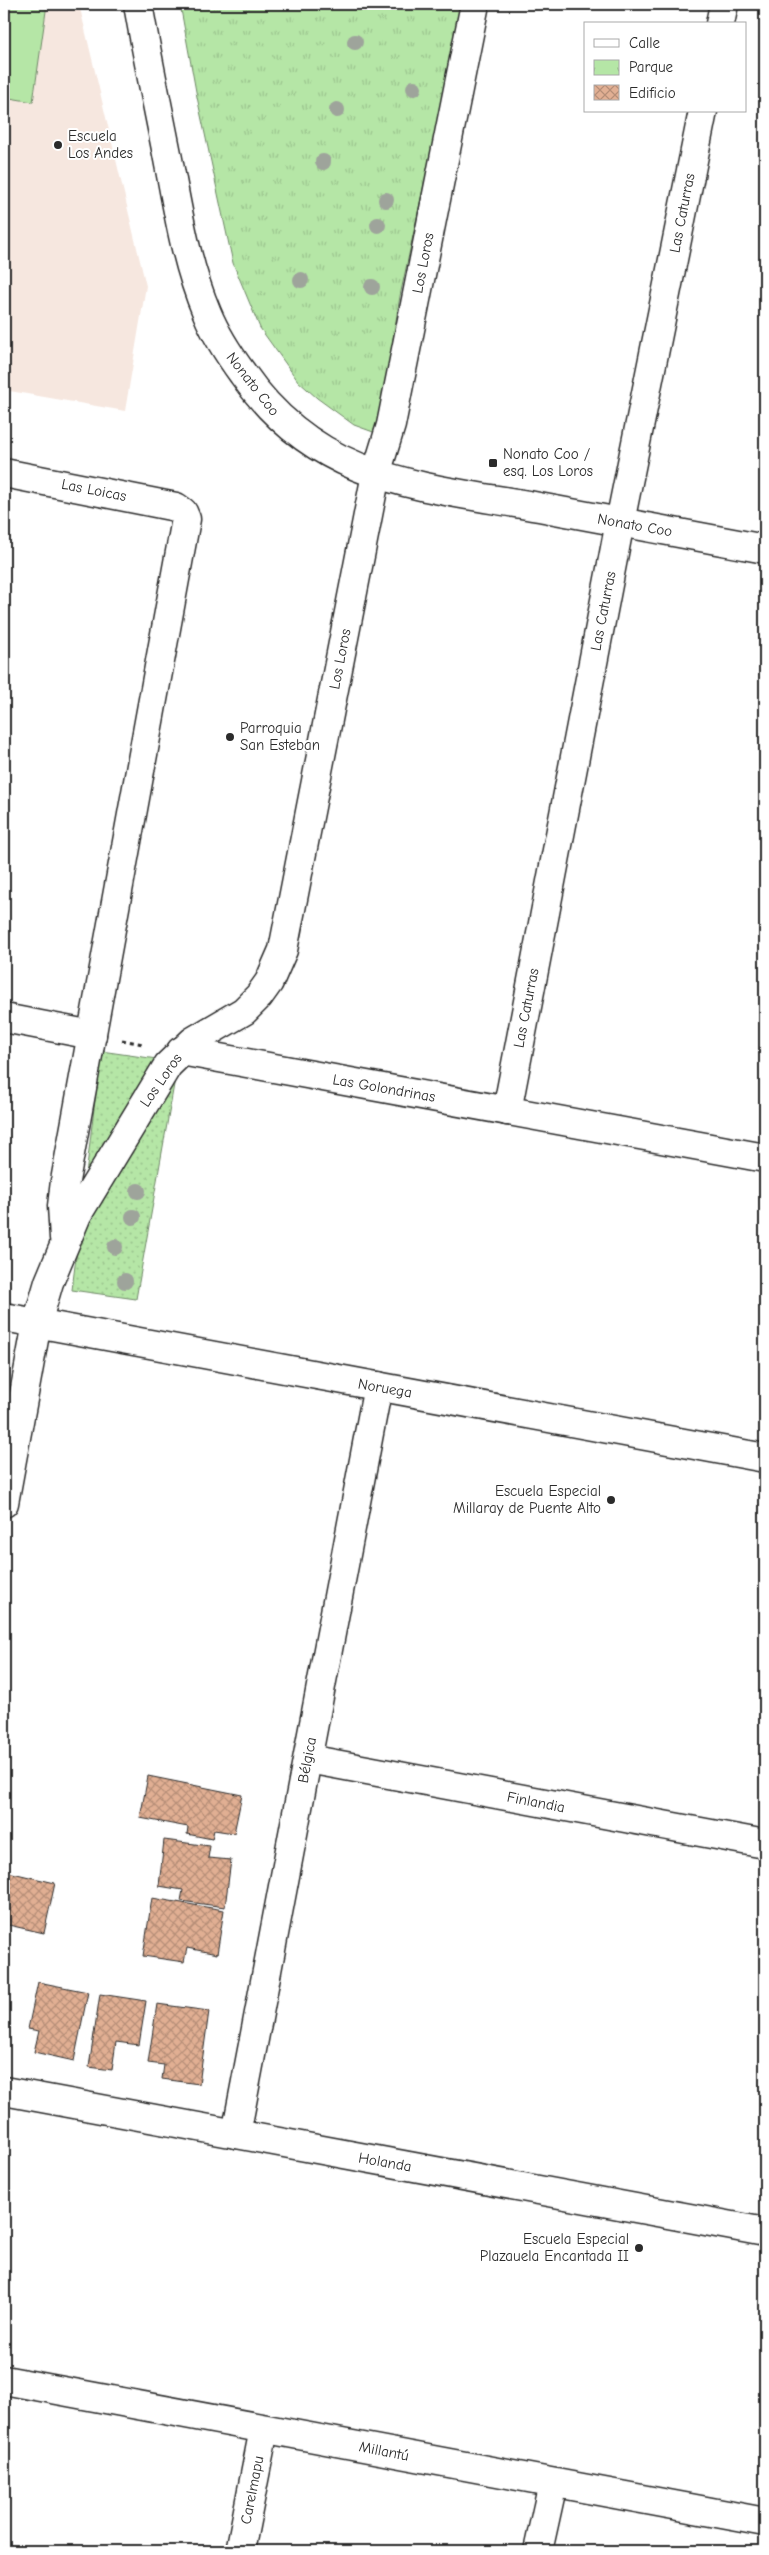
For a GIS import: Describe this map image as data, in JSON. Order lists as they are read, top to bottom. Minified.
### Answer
{"streets":{"street":["Las Caturras","Los Loros","Nonato Coo","Las Loicas","Las Golondrinas","Noruega","Bélgica","Finlandia","Holanda","Millantú","Carelmapu"]},"crossings":[["Las Caturras","Nonato Coo"],["Las Caturras","Las Golondrinas"],["Los Loros","Nonato Coo"],["Los Loros","Las Loicas"],["Los Loros","Las Golondrinas"],["Los Loros","Noruega"],["Noruega","Bélgica"],["Bélgica","Finlandia"],["Bélgica","Holanda"],["Millantú","Carelmapu"]],"places":{"other":["Escuela Los Andes","Parroquia San Esteban","Escuela Especial Millaray de Puente Alto","Escuela Especial Plazauela Encantada II"],"transit":["Nonato Coo / esq. Los Loros"]},"legend":["Calle","Parque","Edificio"]}
